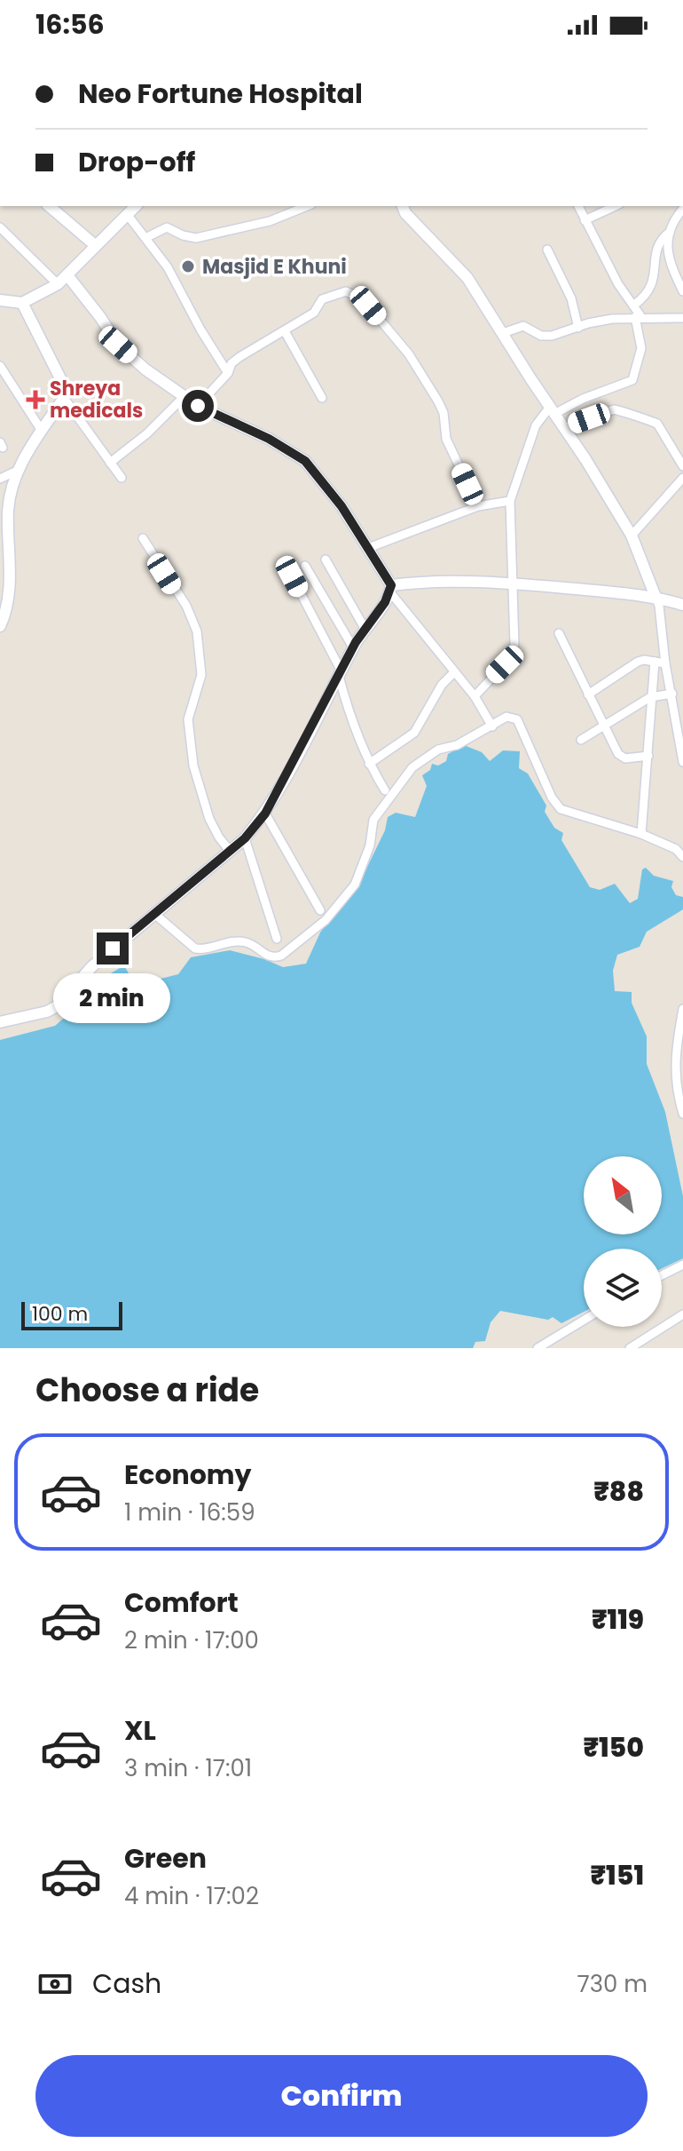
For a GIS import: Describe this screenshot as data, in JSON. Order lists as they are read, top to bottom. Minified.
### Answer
{"places":{"other":["Masjid E Khuni"],"health":["Shreya medicals"]},"scale_bar":"100 m","north":"top left","page":{"status":"16:56","banner":["Neo Fortune Hospital","Drop-off"],"bubble":"2 min","scale":"100 m","heading":"Choose a ride","list":[{"name":"Economy","note":"1 min · 16:59","value":"₹88"},{"name":"Comfort","note":"2 min · 17:00","value":"₹119"},{"name":"XL","note":"3 min · 17:01","value":"₹150"},{"name":"Green","note":"4 min · 17:02","value":"₹151"}],"pay":["Cash","730 m"],"buttons":"Confirm"}}
